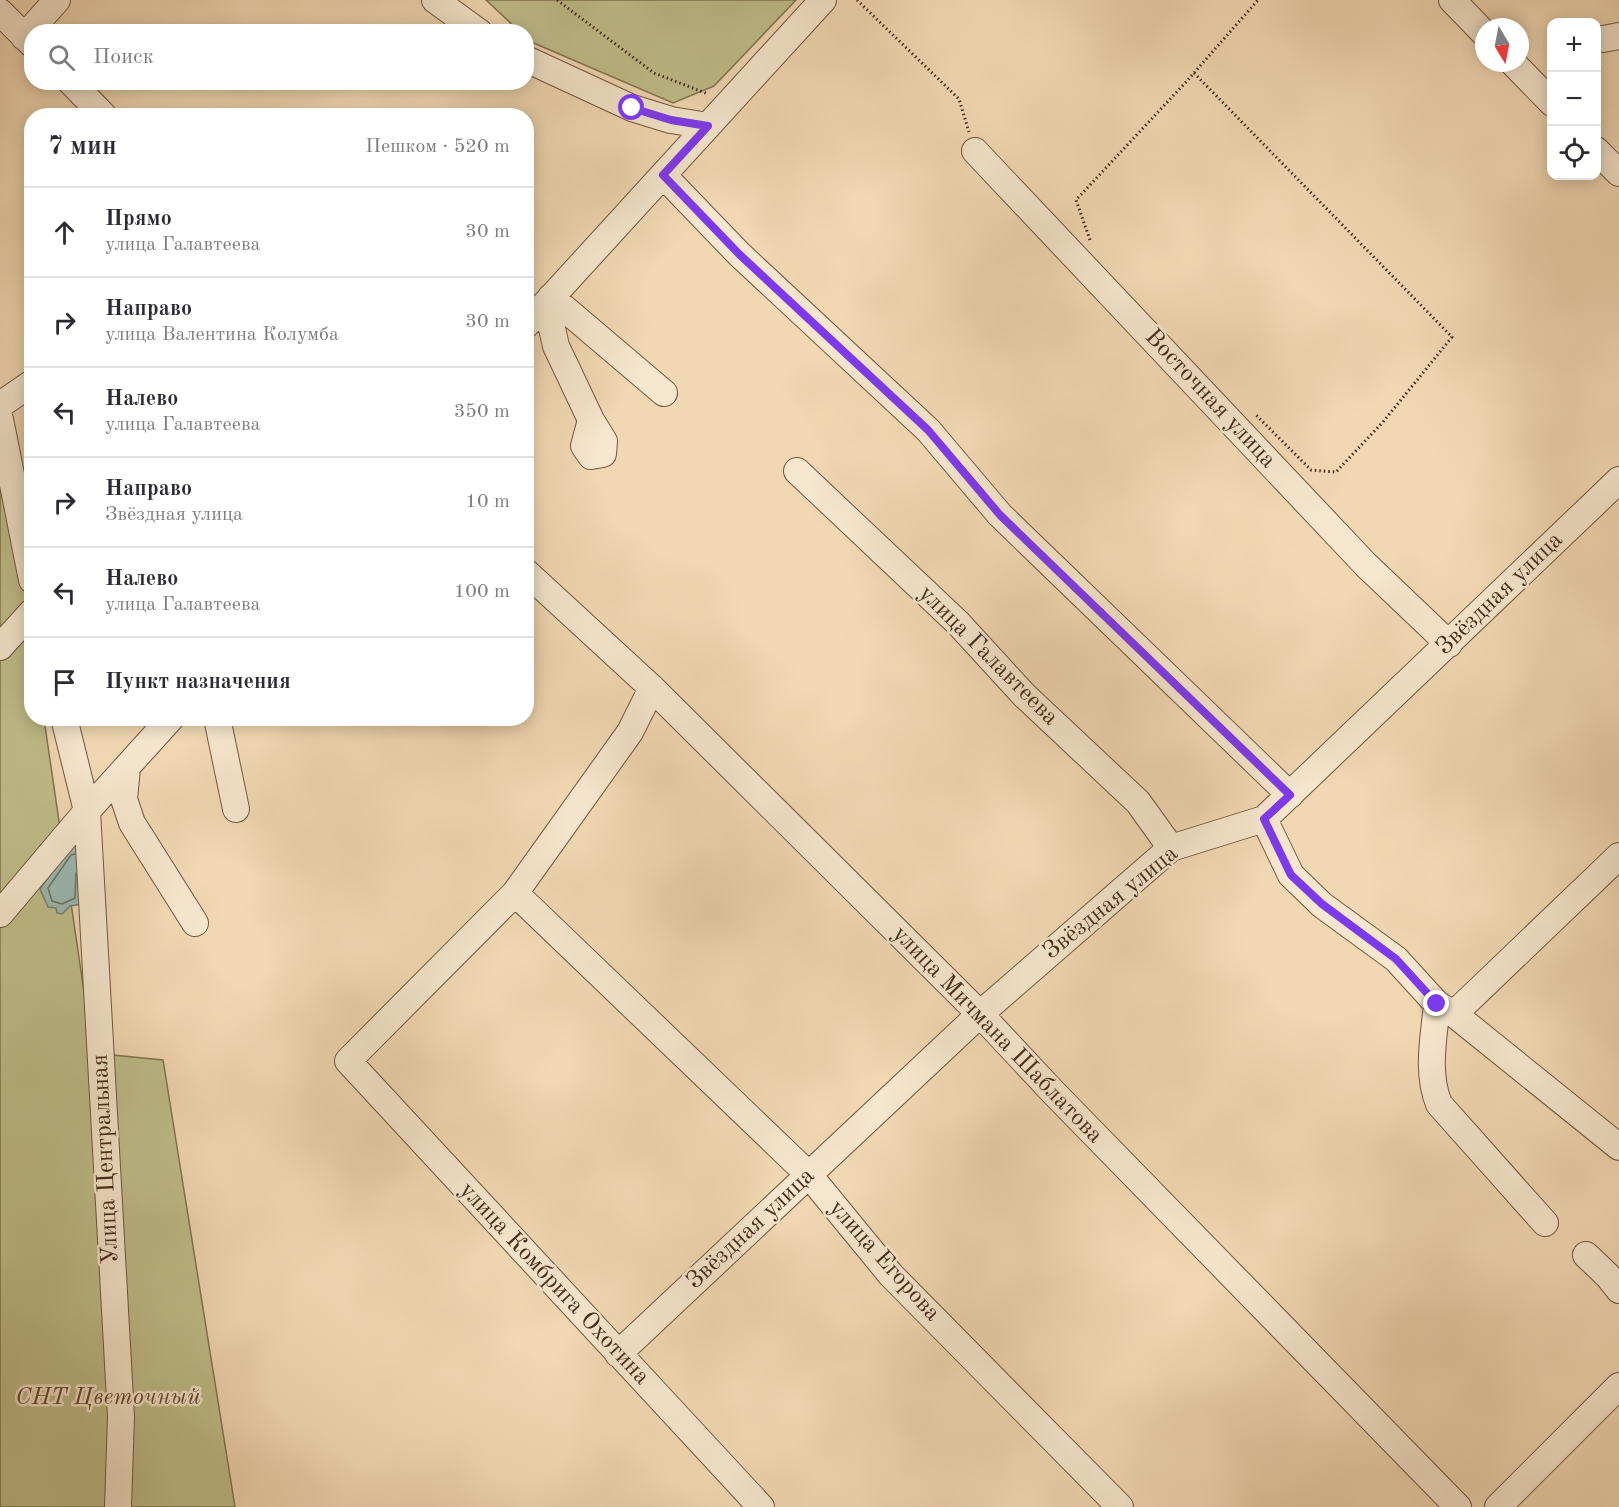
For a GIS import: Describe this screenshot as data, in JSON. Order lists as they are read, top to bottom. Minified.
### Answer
{"streets":{"street":["Восточная улица","Звёздная улица","улица Галавтеева","улица Мичмана Шаблатова","Улица Центральная","улица Егорова","улица Комбрига Охотина"]},"crossings":[["Восточная улица","Звёздная улица"],["Звёздная улица","улица Галавтеева"],["Звёздная улица","улица Мичмана Шаблатова"],["Звёздная улица","улица Егорова"],["Звёздная улица","улица Комбрига Охотина"],["улица Егорова","улица Комбрига Охотина"]],"parks":["СНТ Цветочный"],"north":"bottom","page":{"map_buttons":["+","−"],"search":"Поиск","heading":["7 мин","Пешком · 520 m"],"list":[["Прямо","улица Галавтеева","30 m"],["Направо","улица Валентина Колумба","30 m"],["Налево","улица Галавтеева","350 m"],["Направо","Звёздная улица","10 m"],["Налево","улица Галавтеева","100 m"],"Пункт назначения"]}}
